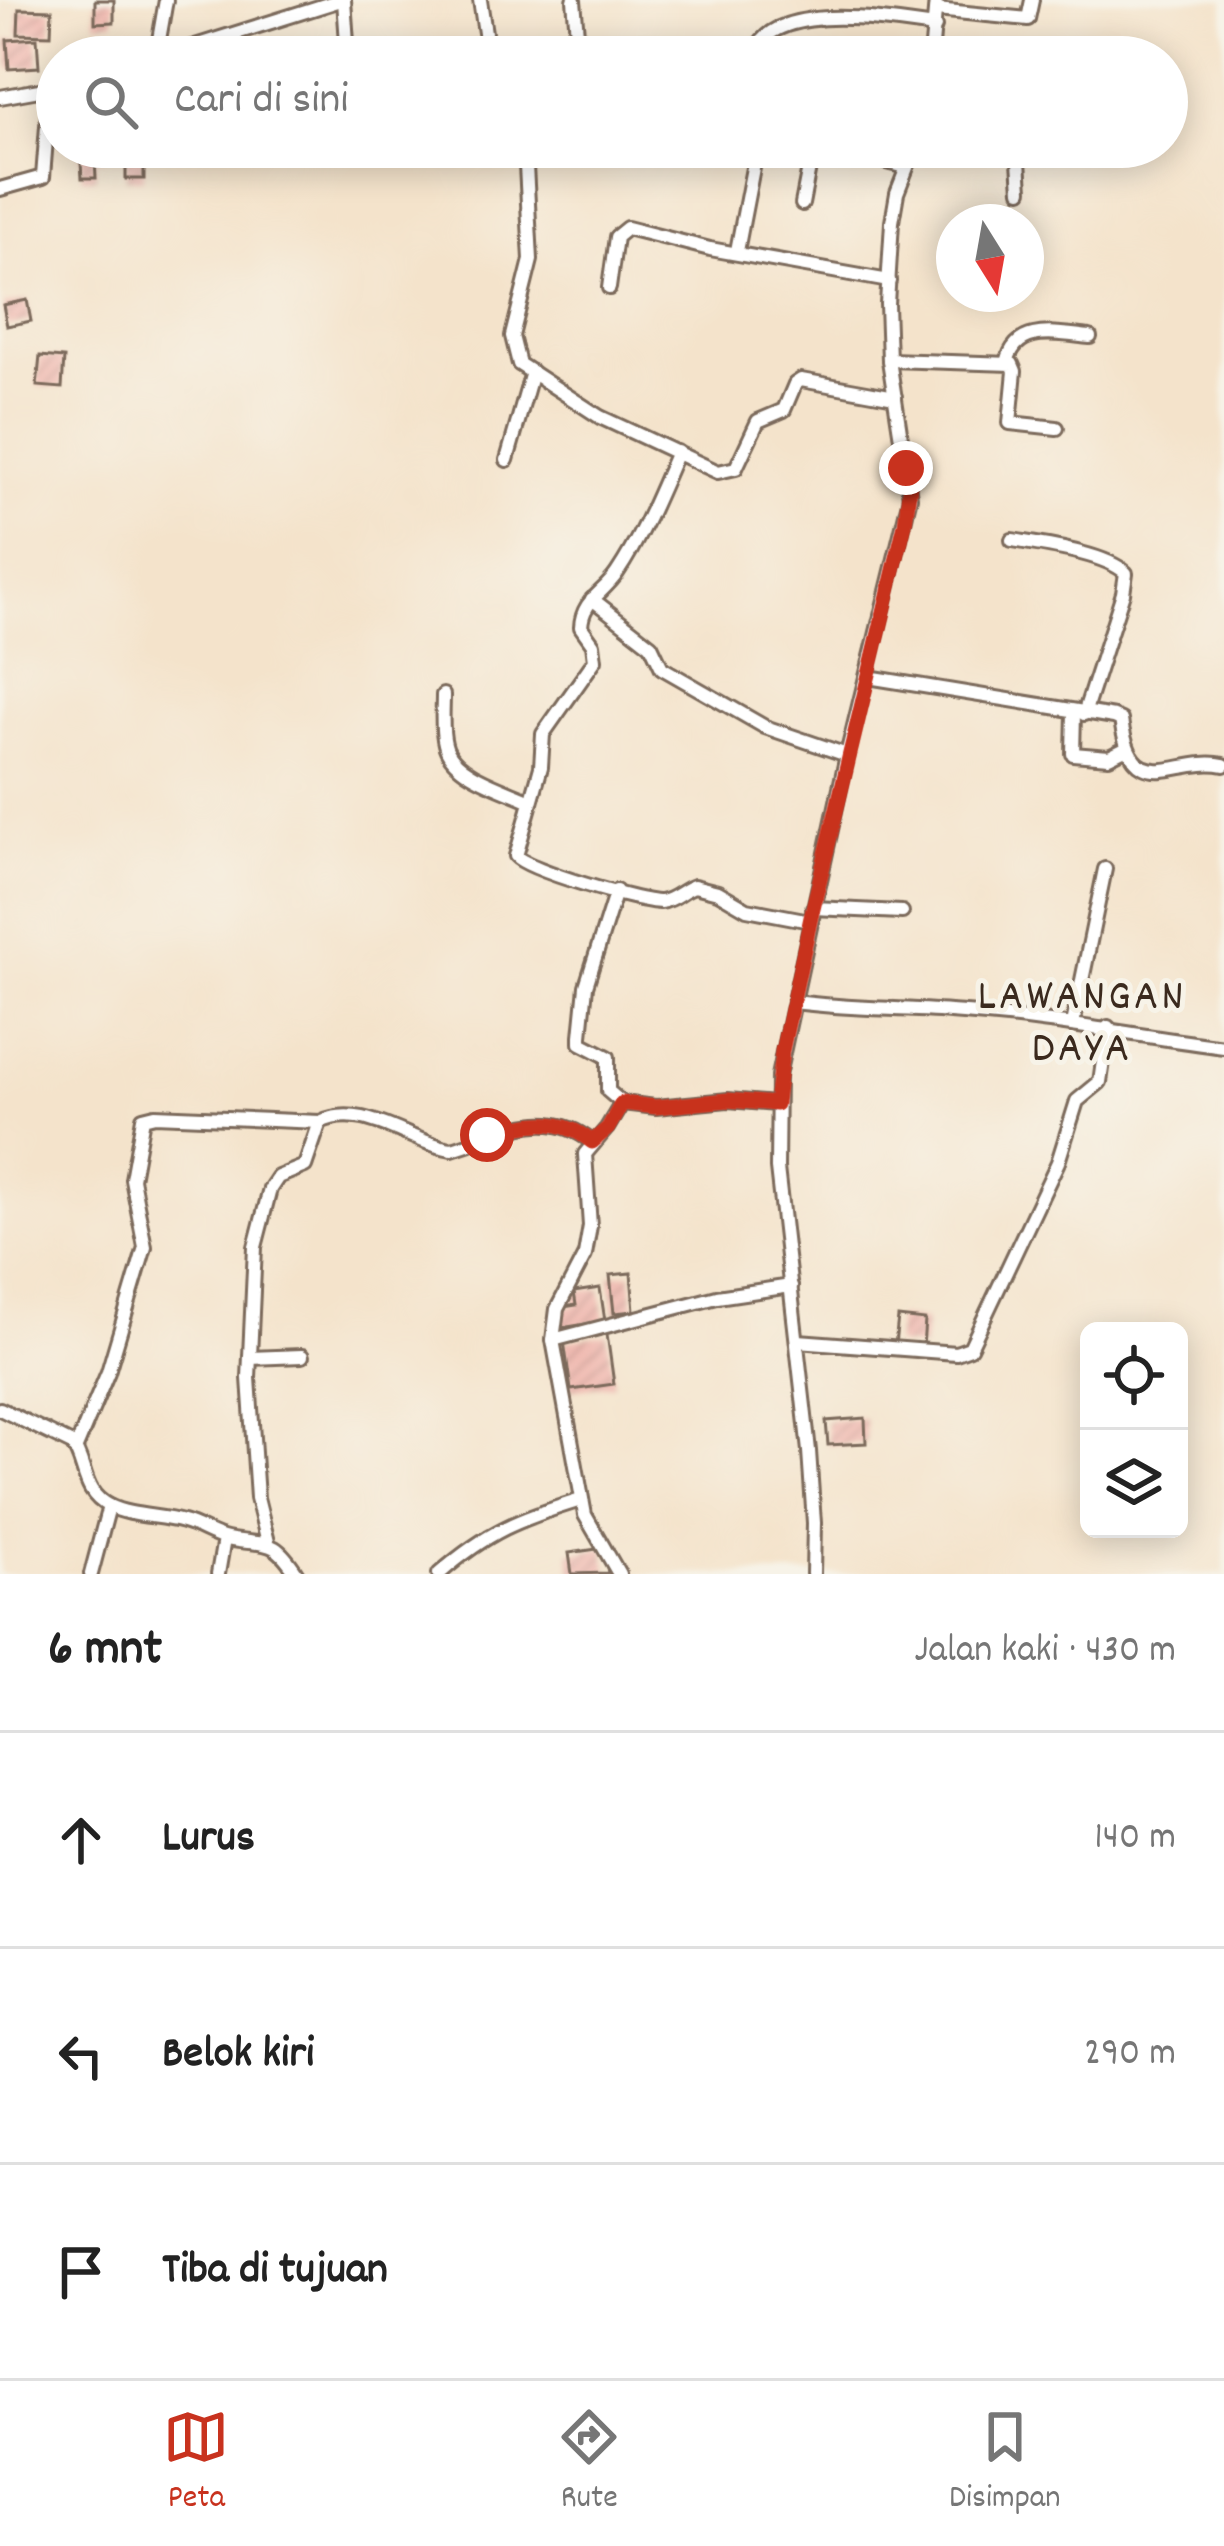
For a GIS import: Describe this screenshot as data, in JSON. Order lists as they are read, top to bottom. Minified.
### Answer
{"districts":["LAWANGAN DAYA"],"north":"bottom","page":{"search":"Cari di sini","heading":["6 mnt","Jalan kaki · 430 m"],"list":[["Lurus","140 m"],["Belok kiri","290 m"],"Tiba di tujuan"],"nav":["Peta","Rute","Disimpan"]}}
